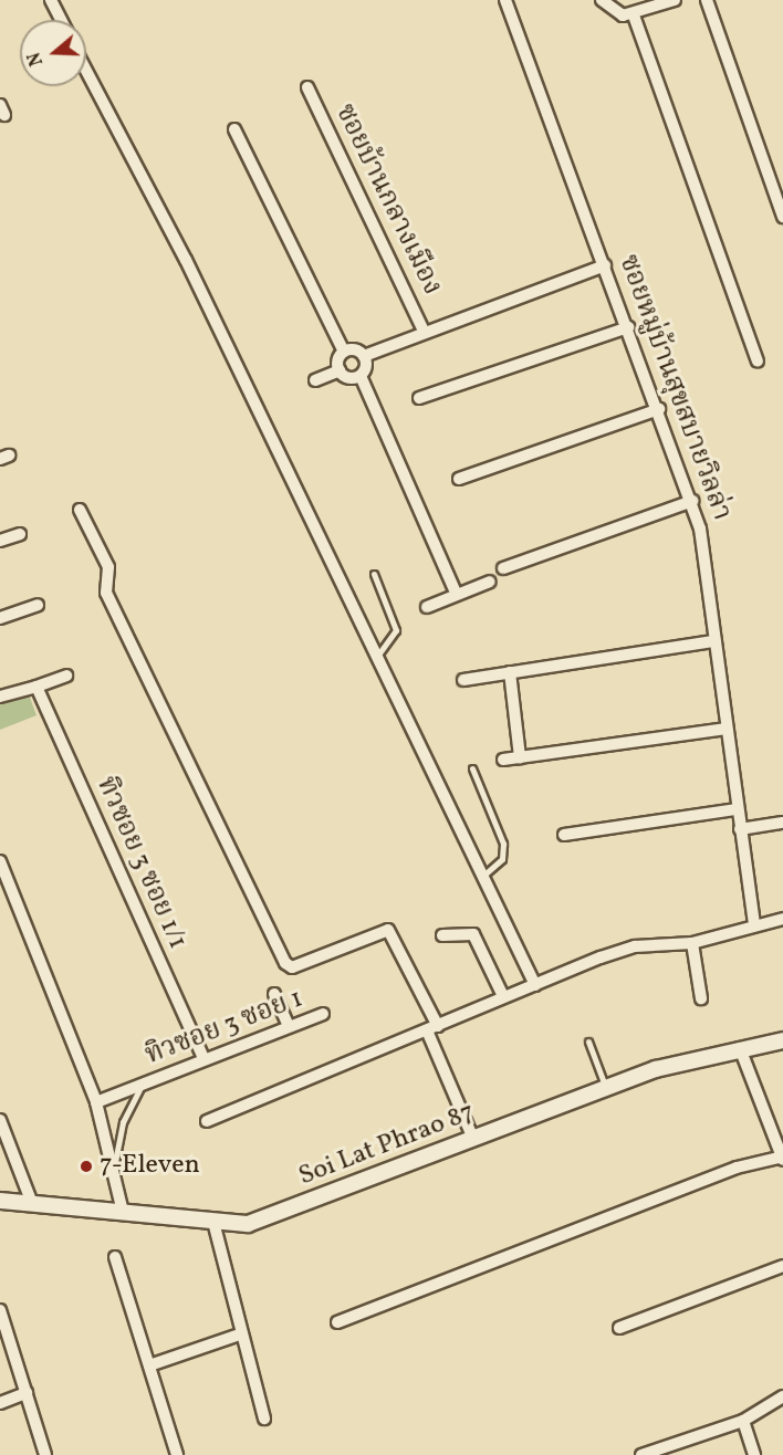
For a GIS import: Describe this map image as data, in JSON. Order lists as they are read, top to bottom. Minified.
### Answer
{"streets":{"street":["ซอยบ้านกลางเมือง","ซอยหมู่บ้านสุขสบายวิลล่า","ทิวซอย 3 ซอย 1/1","ทิวซอย 3 ซอย 1","Soi Lat Phrao 87"]},"crossings":[["ซอยบ้านกลางเมือง","ซอยหมู่บ้านสุขสบายวิลล่า"],["ทิวซอย 3 ซอย 1/1","ทิวซอย 3 ซอย 1"]],"places":["7-Eleven"],"north":"left"}
